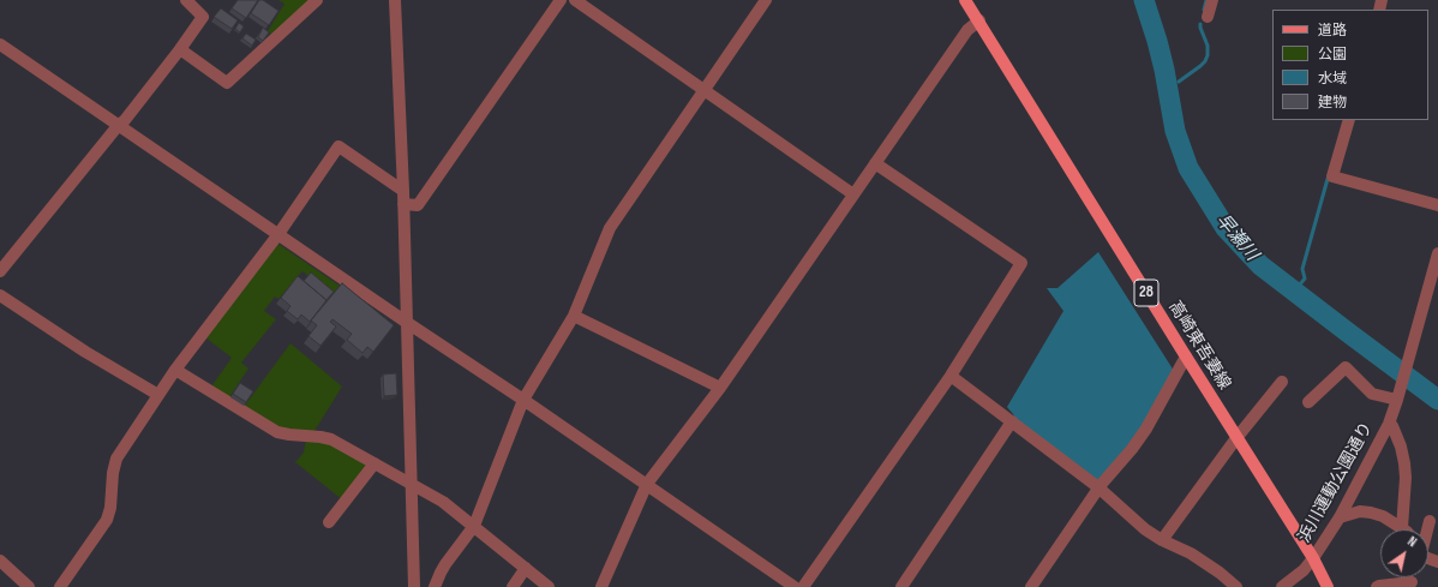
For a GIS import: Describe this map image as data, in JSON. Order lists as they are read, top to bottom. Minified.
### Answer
{"streets":{"main road":["28","高崎東吾妻線"],"street":["浜川運動公園通り"]},"crossings":[["高崎東吾妻線","浜川運動公園通り"]],"water":["早瀬川"],"legend":["道路","公園","水域","建物"],"north":"top right"}
